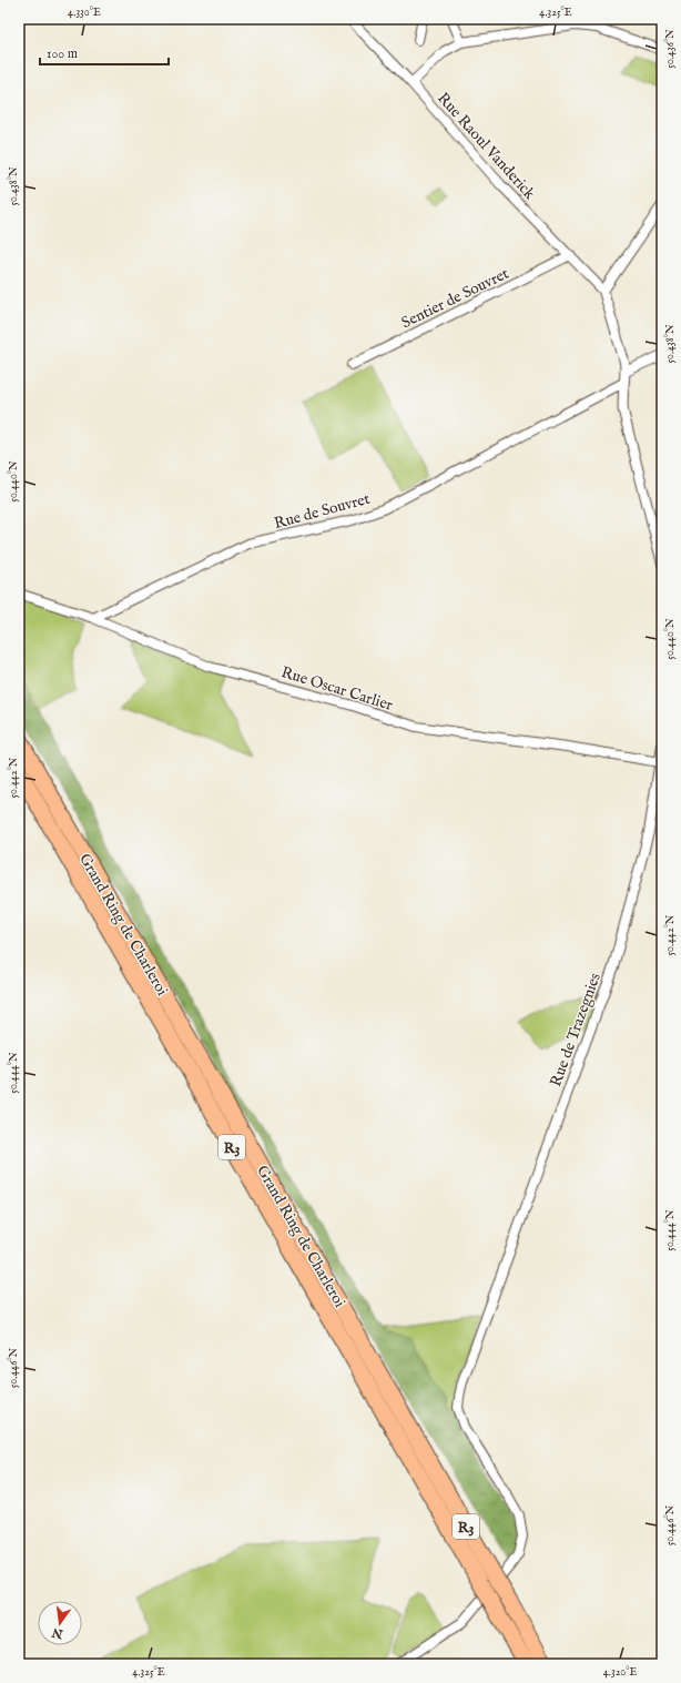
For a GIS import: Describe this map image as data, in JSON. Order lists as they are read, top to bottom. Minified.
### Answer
{"streets":{"highway":["Grand Ring de Charleroi","R3"],"street":["Rue Raoul Vanderick","Sentier de Souvret","Rue de Souvret","Rue Oscar Carlier","Rue de Trazegnies"]},"crossings":[["Rue Raoul Vanderick","Sentier de Souvret"],["Rue de Souvret","Rue Oscar Carlier"],["Rue Oscar Carlier","Rue de Trazegnies"]],"scale_bar":"100 m","north":"bottom","coordinates":["4.330°E","4.325°E","50.436°N","50.438°N","50.440°N","50.442°N","50.444°N","50.446°N","4.320°E"]}
